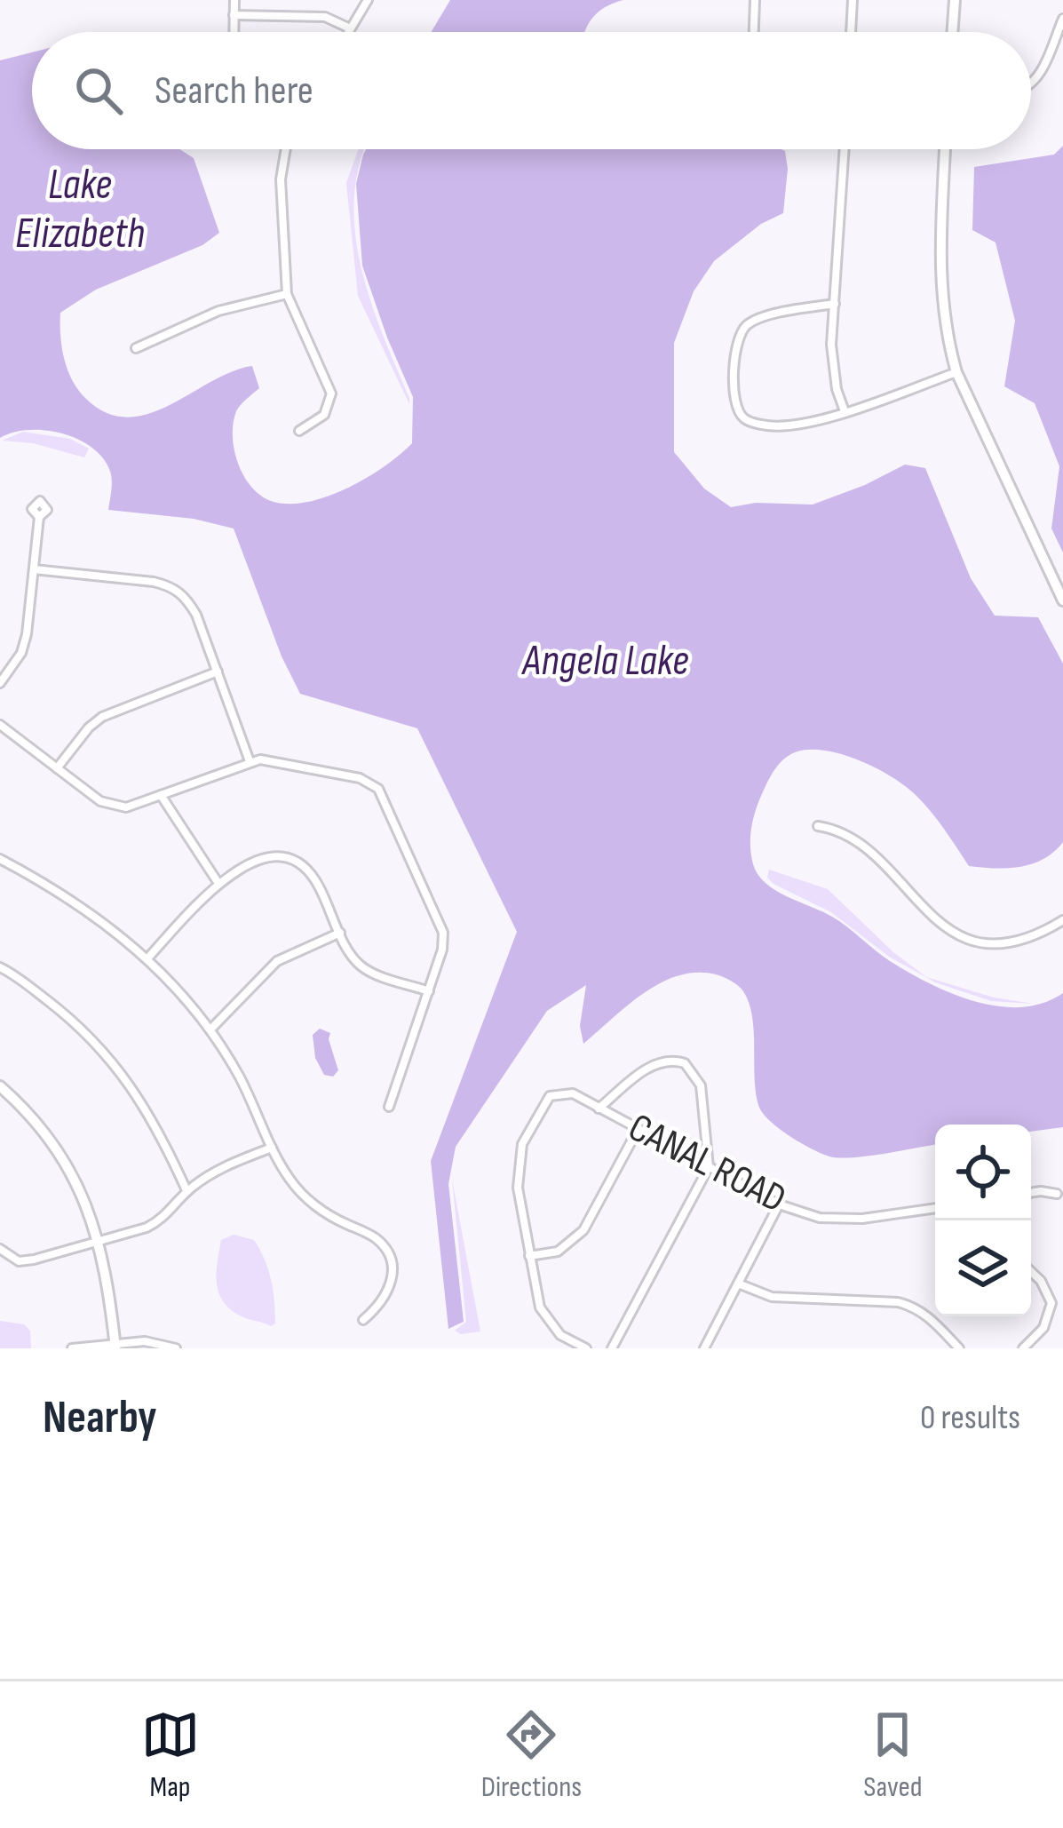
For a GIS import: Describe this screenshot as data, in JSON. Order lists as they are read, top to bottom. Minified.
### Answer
{"streets":{"street":["CANAL ROAD"]},"water":["Lake Elizabeth","Angela Lake"],"page":{"search":"Search here","heading":["Nearby","0 results"],"nav":["Map","Directions","Saved"]}}
